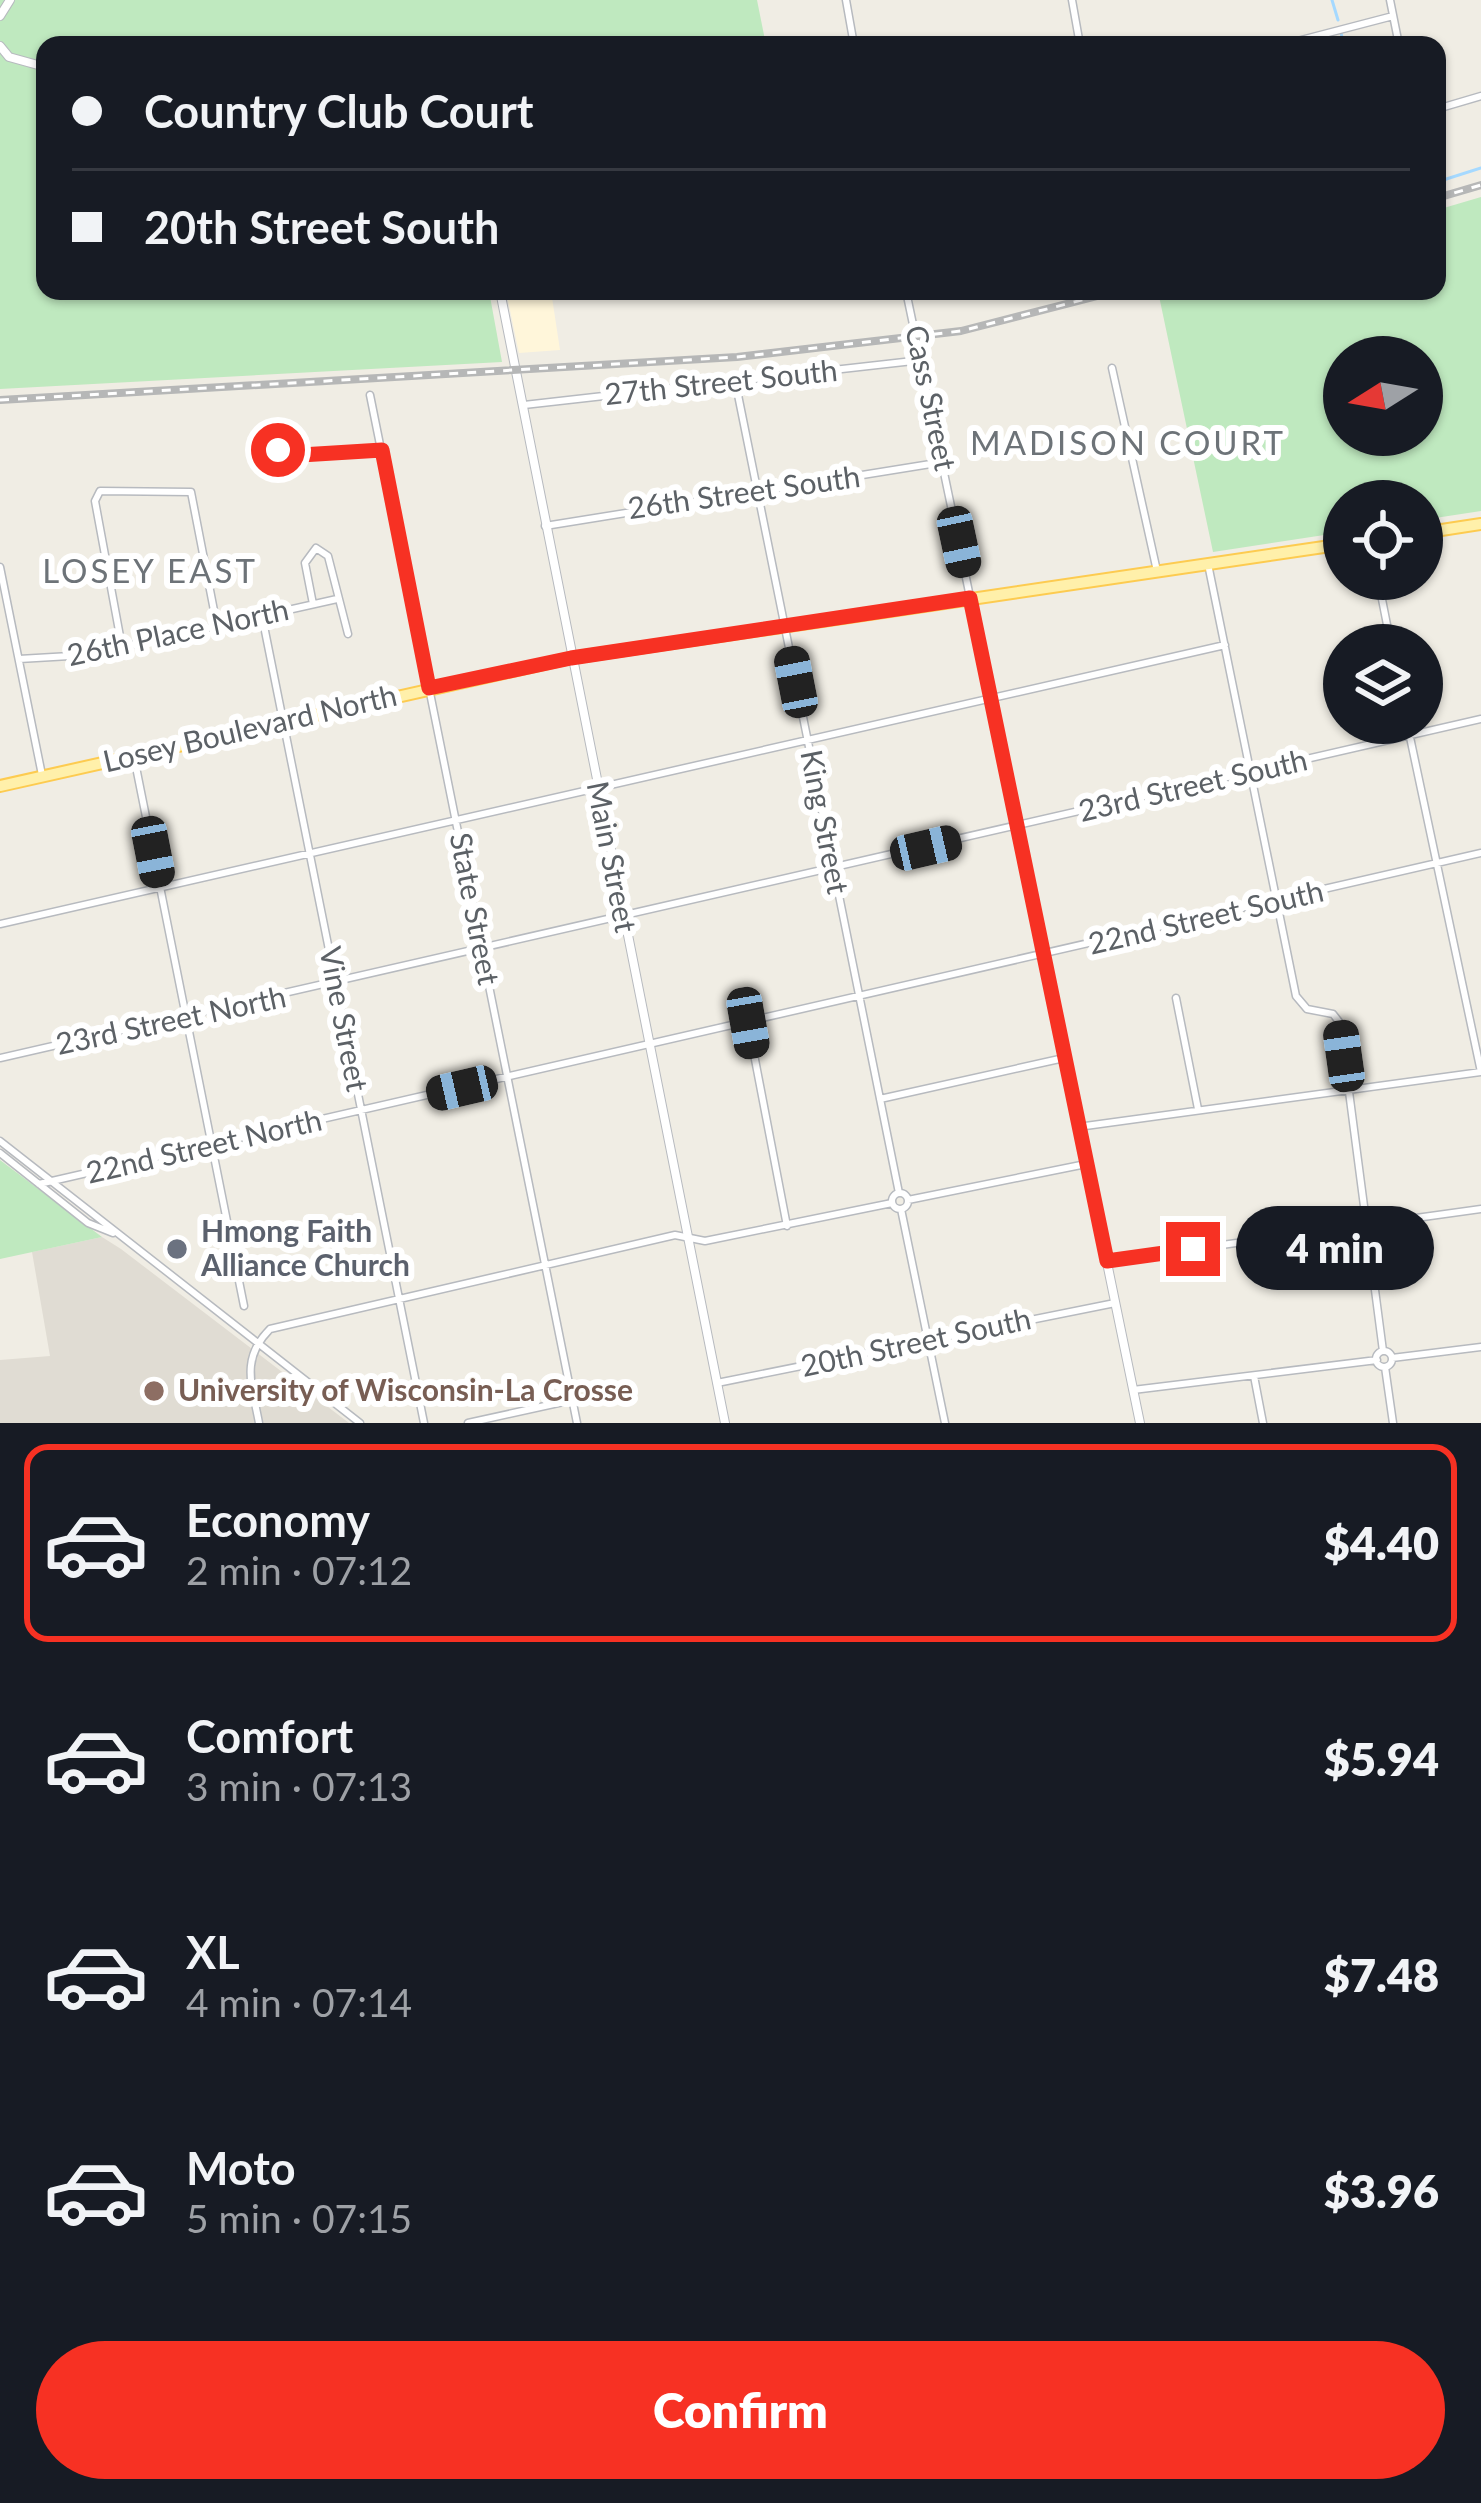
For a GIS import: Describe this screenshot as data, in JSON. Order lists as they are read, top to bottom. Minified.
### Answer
{"streets":{"main road":["Losey Boulevard North"],"street":["27th Street South","Cass Street","26th Street South","26th Place North","23rd Street South","King Street","Main Street","State Street","22nd Street South","Vine Street","23rd Street North","22nd Street North","20th Street South"]},"crossings":[["27th Street South","Cass Street"],["27th Street South","King Street"],["27th Street South","Main Street"],["Cass Street","26th Street South"],["Cass Street","Losey Boulevard North"],["Cass Street","23rd Street South"],["Cass Street","22nd Street South"],["Cass Street","20th Street South"],["26th Street South","King Street"],["26th Street South","Main Street"],["26th Place North","Vine Street"],["Losey Boulevard North","King Street"],["Losey Boulevard North","Main Street"],["Losey Boulevard North","State Street"],["Losey Boulevard North","Vine Street"],["23rd Street South","King Street"],["23rd Street South","Main Street"],["23rd Street South","23rd Street North"],["King Street","22nd Street South"],["Main Street","22nd Street South"],["Main Street","23rd Street North"],["Main Street","22nd Street North"],["Main Street","20th Street South"],["State Street","23rd Street North"],["State Street","22nd Street North"],["22nd Street South","22nd Street North"],["Vine Street","23rd Street North"],["Vine Street","22nd Street North"]],"districts":["MADISON COURT","LOSEY EAST"],"places":["Hmong Faith Alliance Church","University of Wisconsin-La Crosse"],"north":"left","page":{"banner":["Country Club Court","20th Street South"],"bubble":"4 min","list":[{"name":"Economy","note":"2 min · 07:12","value":"$4.40"},{"name":"Comfort","note":"3 min · 07:13","value":"$5.94"},{"name":"XL","note":"4 min · 07:14","value":"$7.48"},{"name":"Moto","note":"5 min · 07:15","value":"$3.96"}],"buttons":"Confirm"}}
